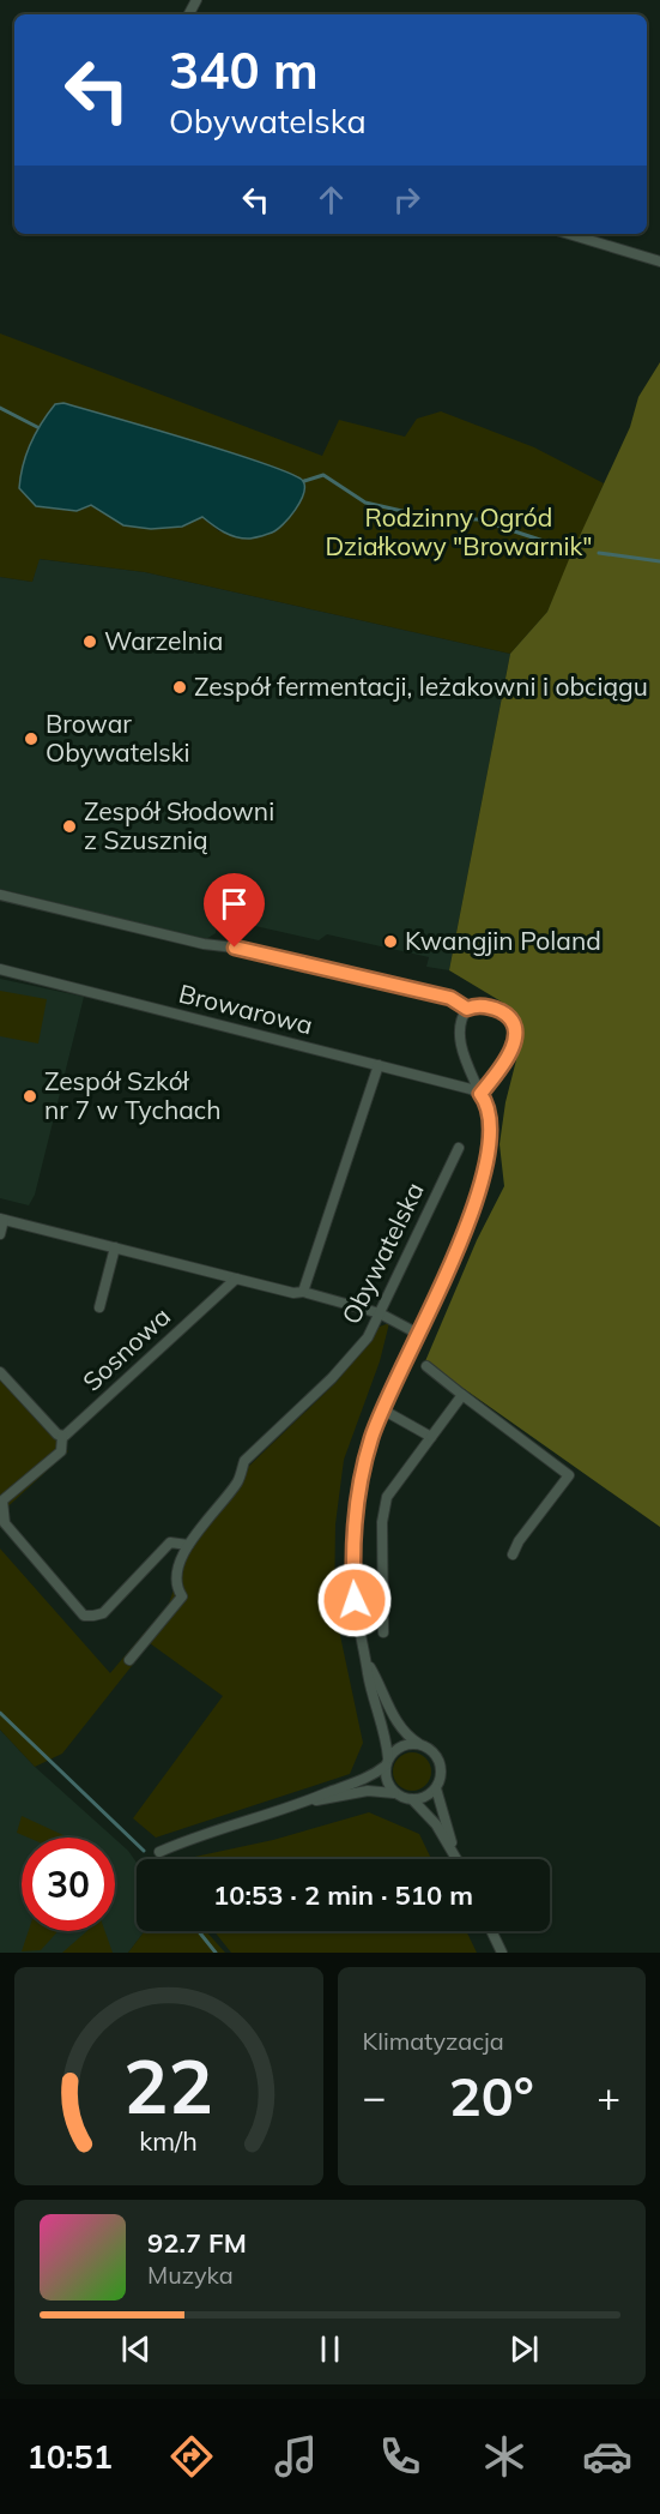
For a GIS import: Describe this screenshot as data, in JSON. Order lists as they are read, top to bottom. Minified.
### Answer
{"streets":{"street":["Browarowa","Obywatelska","Sosnowa"]},"parks":["Rodzinny Ogród Działkowy \"Browarnik\""],"places":["Warzelnia","Zespół fermentacji, leżakowni i obciągu","Browar Obywatelski","Zespół Słodowni z Szusznią","Kwangjin Poland","Zespół Szkół nr 7 w Tychach"],"page":{"turn":["340 m","Obywatelska"],"limit":"30","trip":"10:53 · 2 min · 510 m","tile":"Klimatyzacja","heat":["−","20°","+"],"song":["92.7 FM","Muzyka"],"tabs":"10:51","gauge":["22","km/h"]}}
